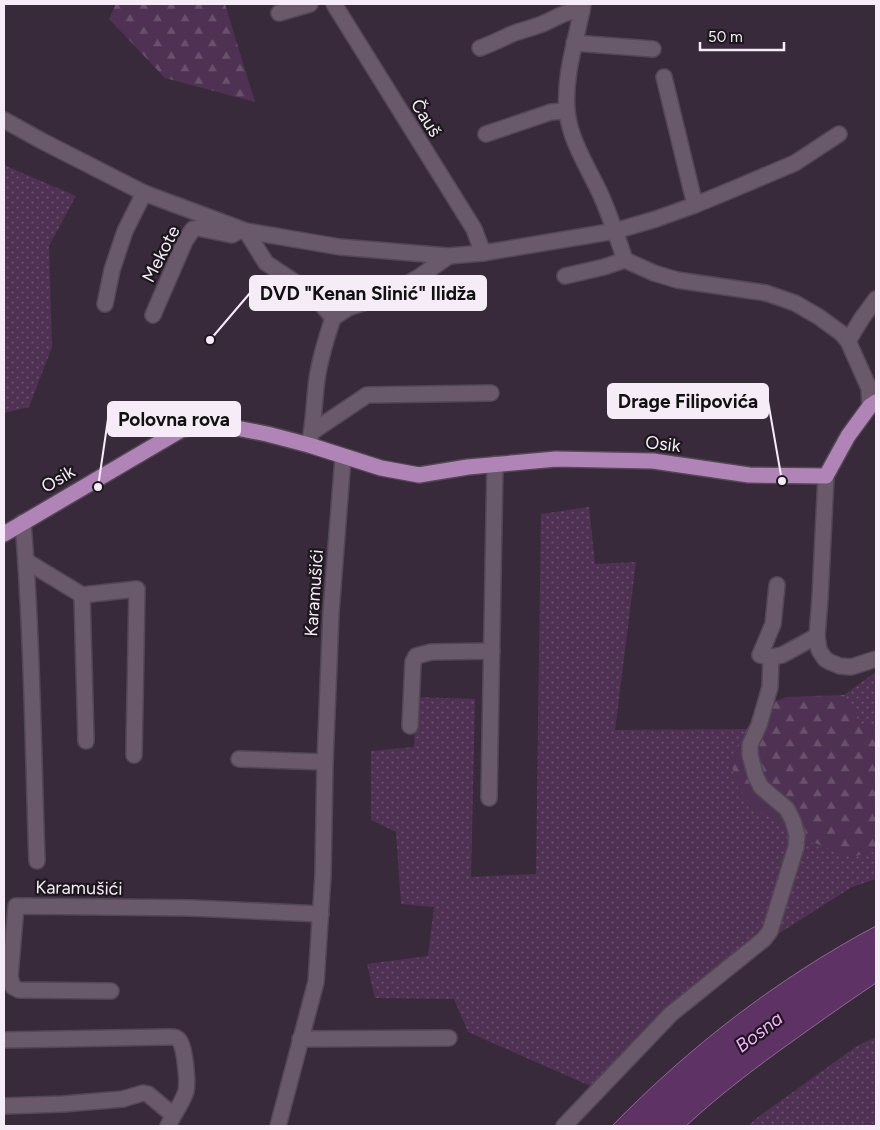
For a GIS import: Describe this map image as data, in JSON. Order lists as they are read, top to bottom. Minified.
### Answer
{"streets":{"main road":["Osik"],"street":["Čauš","Mekote","Karamušići"]},"crossings":[["Osik","Karamušići"]],"water":["Bosna"],"places":["DVD \"Kenan Slinić\" Ilidža","Drage Filipovića","Polovna rova"],"scale_bar":"50 m"}
